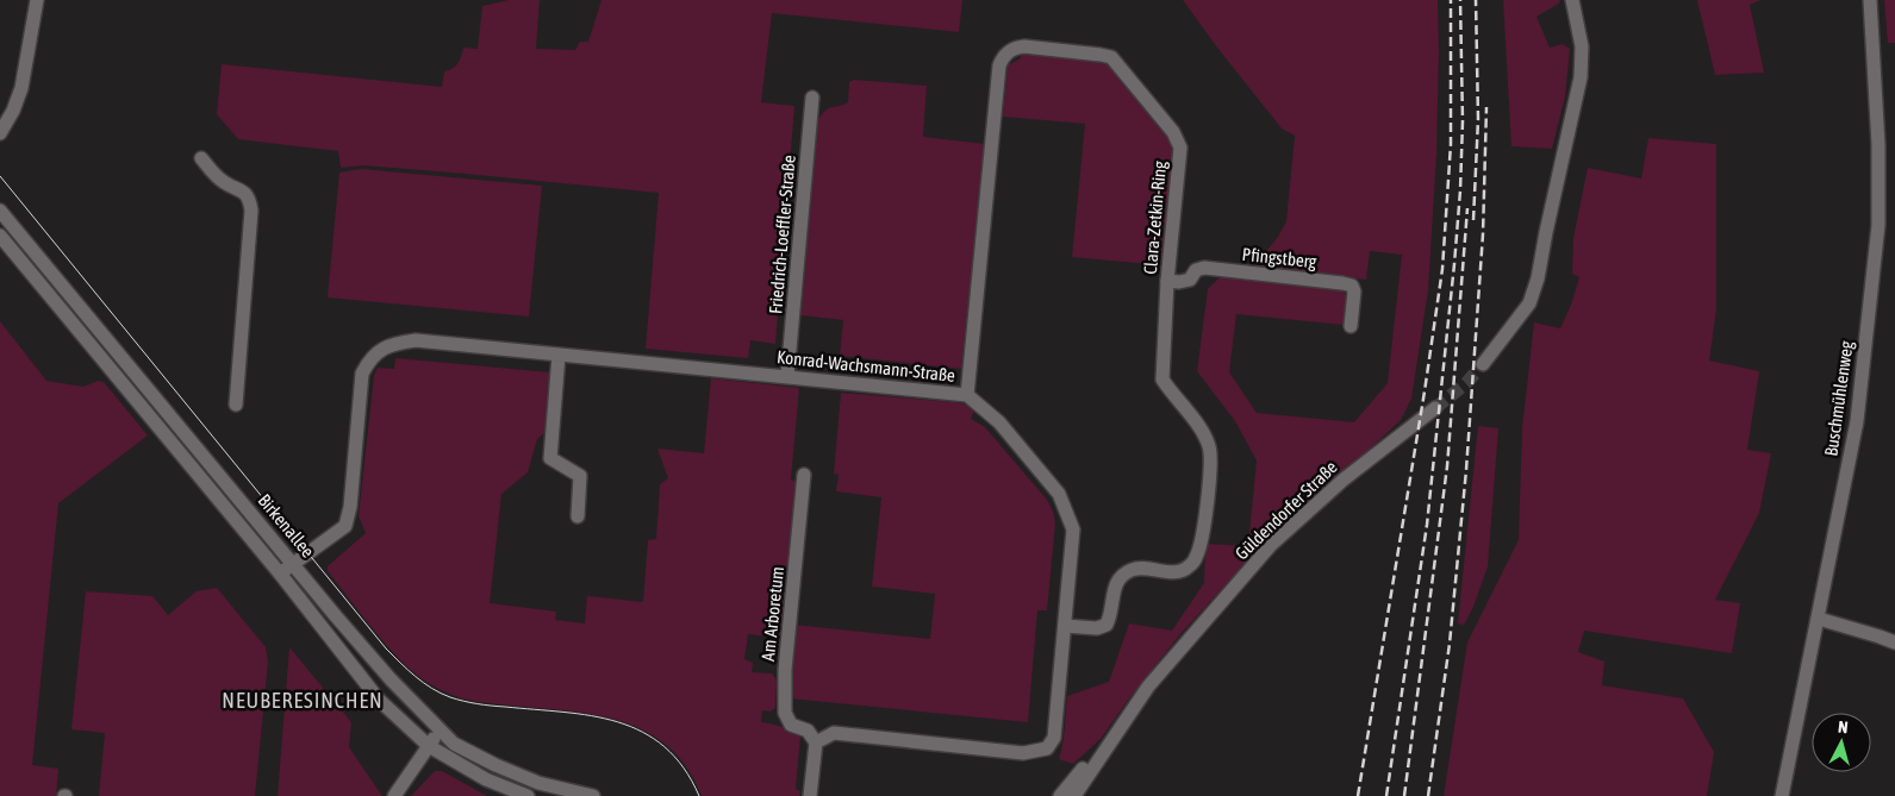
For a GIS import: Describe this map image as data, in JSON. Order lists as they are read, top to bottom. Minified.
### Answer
{"streets":{"street":["Clara-Zetkin-Ring","Friedrich-Loeffler-Straße","Pfingstberg","Konrad-Wachsmann-Straße","Buschmühlenweg","Güldendorfer Straße","Birkenallee","Am Arboretum"]},"crossings":[["Clara-Zetkin-Ring","Pfingstberg"],["Clara-Zetkin-Ring","Konrad-Wachsmann-Straße"],["Friedrich-Loeffler-Straße","Konrad-Wachsmann-Straße"],["Konrad-Wachsmann-Straße","Birkenallee"],["Konrad-Wachsmann-Straße","Am Arboretum"]],"districts":["NEUBERESINCHEN"],"north":"top"}
